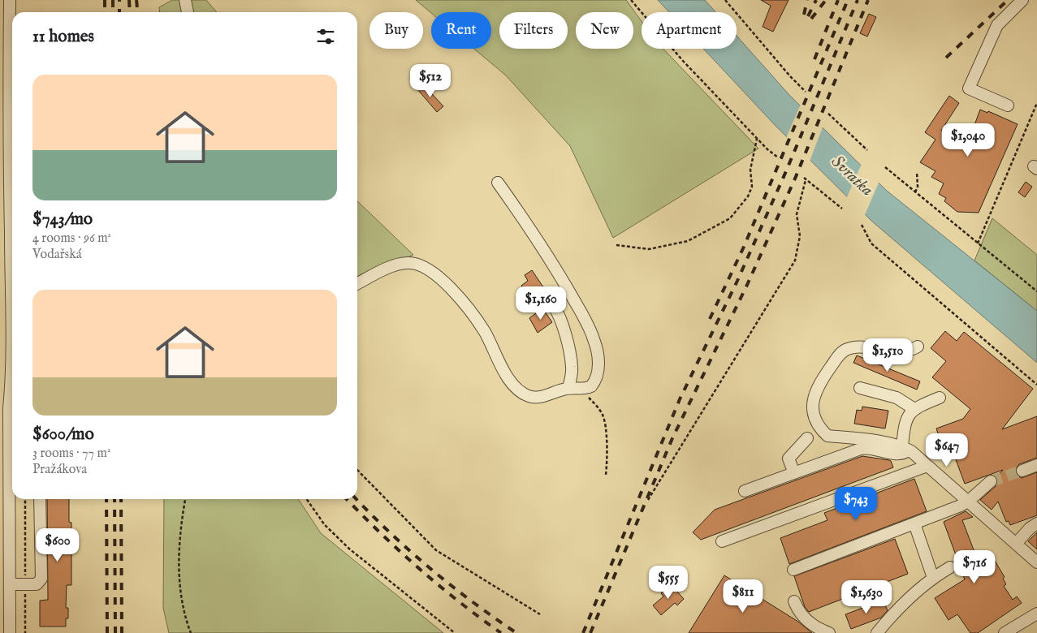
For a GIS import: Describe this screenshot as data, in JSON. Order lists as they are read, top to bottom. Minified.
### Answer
{"water":["Svratka"],"page":{"chip":["Buy","Rent","Filters","New","Apartment"],"heading":"11 homes","list":[{"name":"$743/mo","note":"4 rooms · 96 m² · Vodařská"},{"name":"$600/mo","note":"3 rooms · 77 m² · Pražákova"}],"price":["$512","$1,040","$1,160","$1,510","$647","$743","$600","$716","$555","$811","$1,630"]}}
